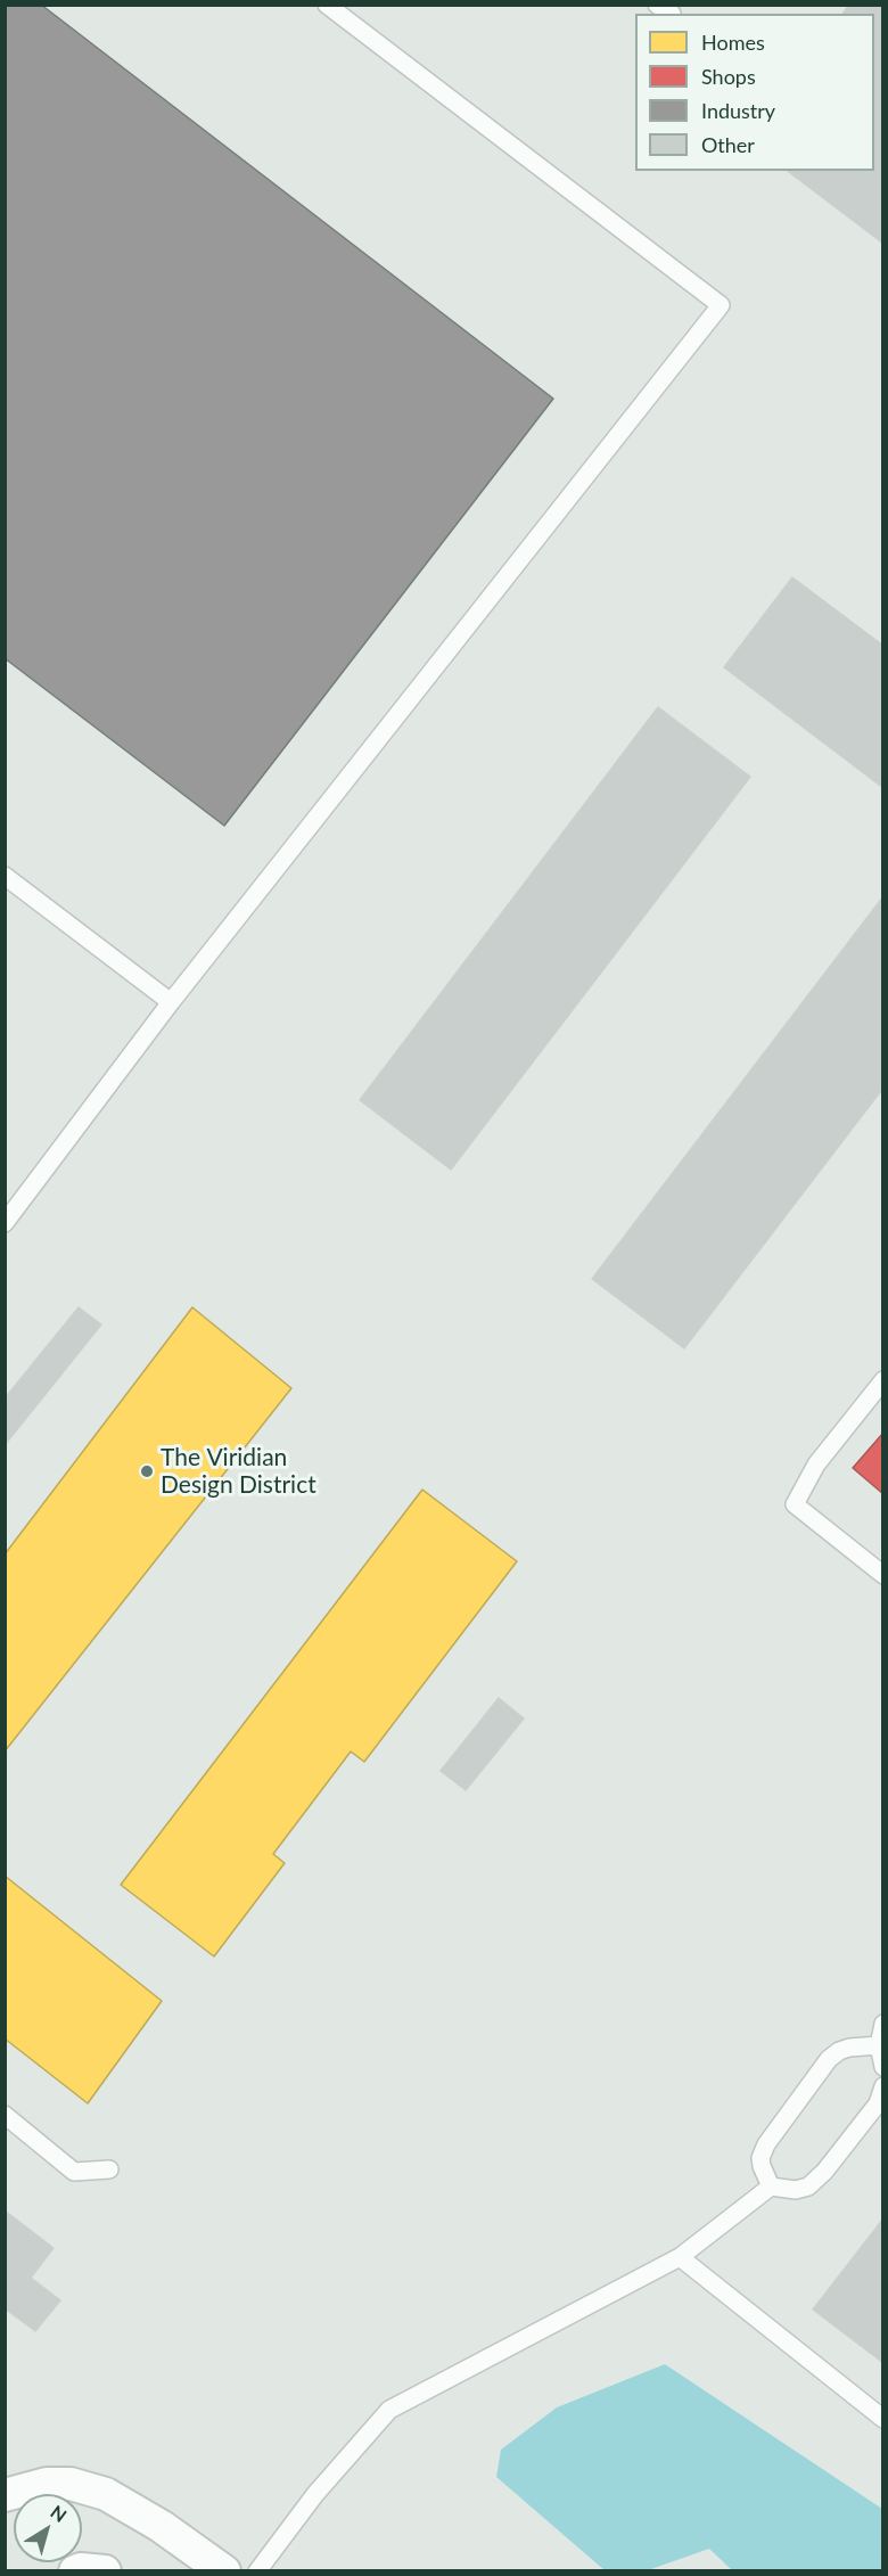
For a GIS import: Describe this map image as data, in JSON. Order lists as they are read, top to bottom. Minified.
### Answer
{"places":["The Viridian Design District"],"legend":["Homes","Shops","Industry","Other"],"north":"top right"}
